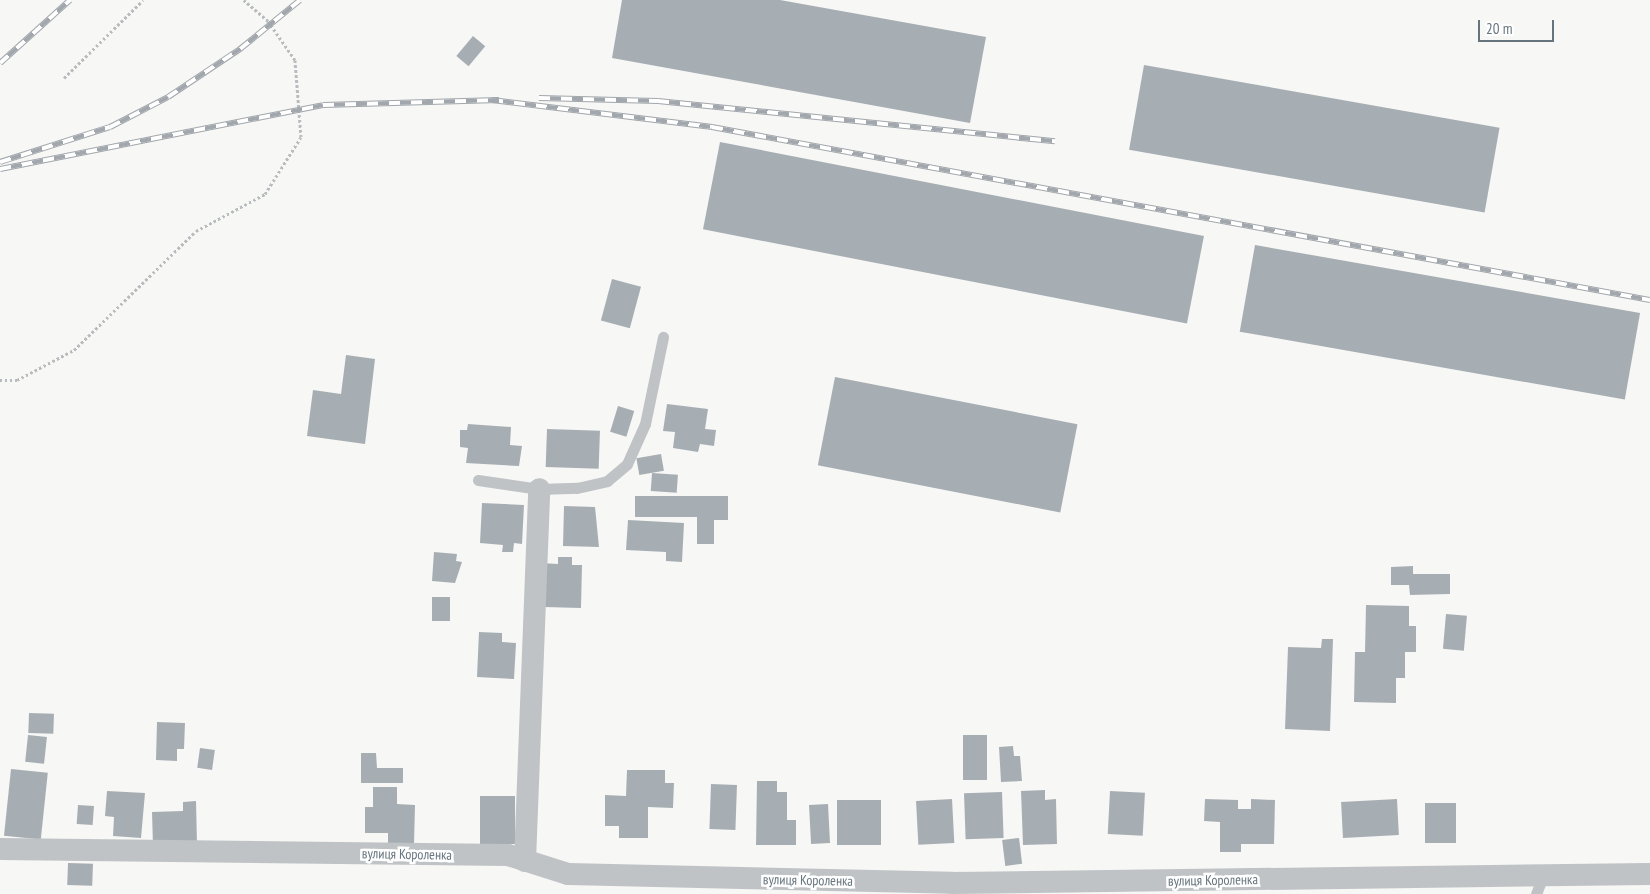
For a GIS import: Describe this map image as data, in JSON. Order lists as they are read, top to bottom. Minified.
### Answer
{"streets":{"street":["вулиця Короленка"]},"scale_bar":"20 m"}
